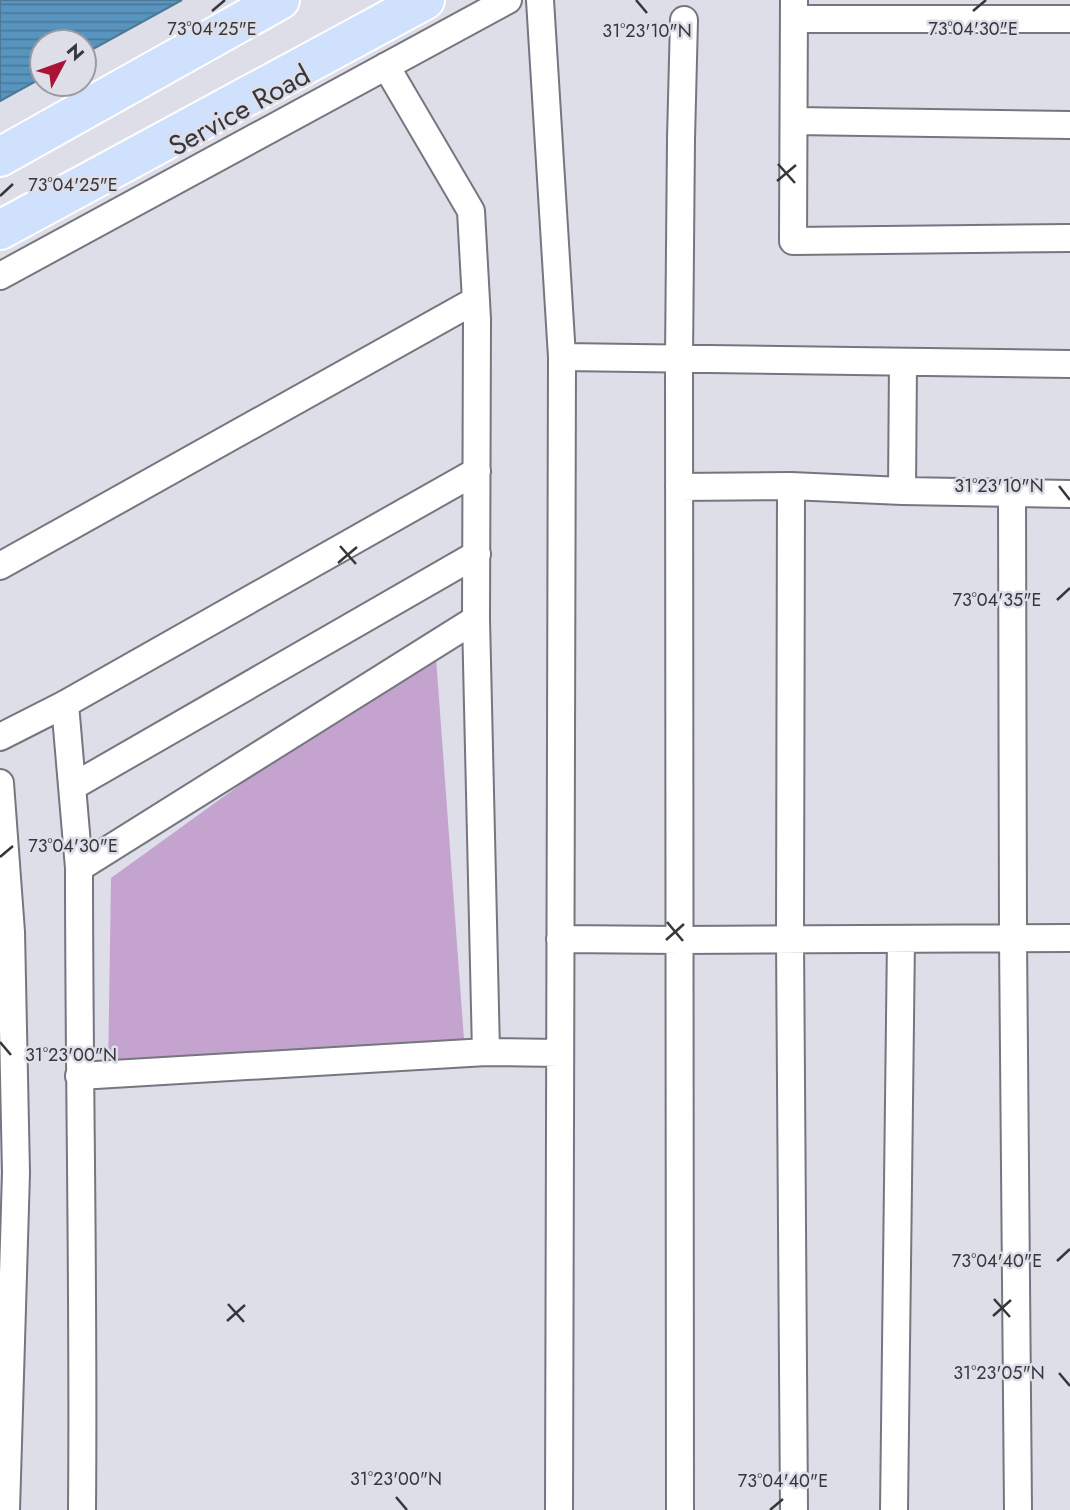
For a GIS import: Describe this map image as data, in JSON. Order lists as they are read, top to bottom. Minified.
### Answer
{"streets":{"street":["Service Road"]},"north":"top right","coordinates":["73°04'25\"E","73°04'30\"E","31°23'10\"N","73°04'35\"E","31°23'00\"N","73°04'40\"E","31°23'05\"N"]}
